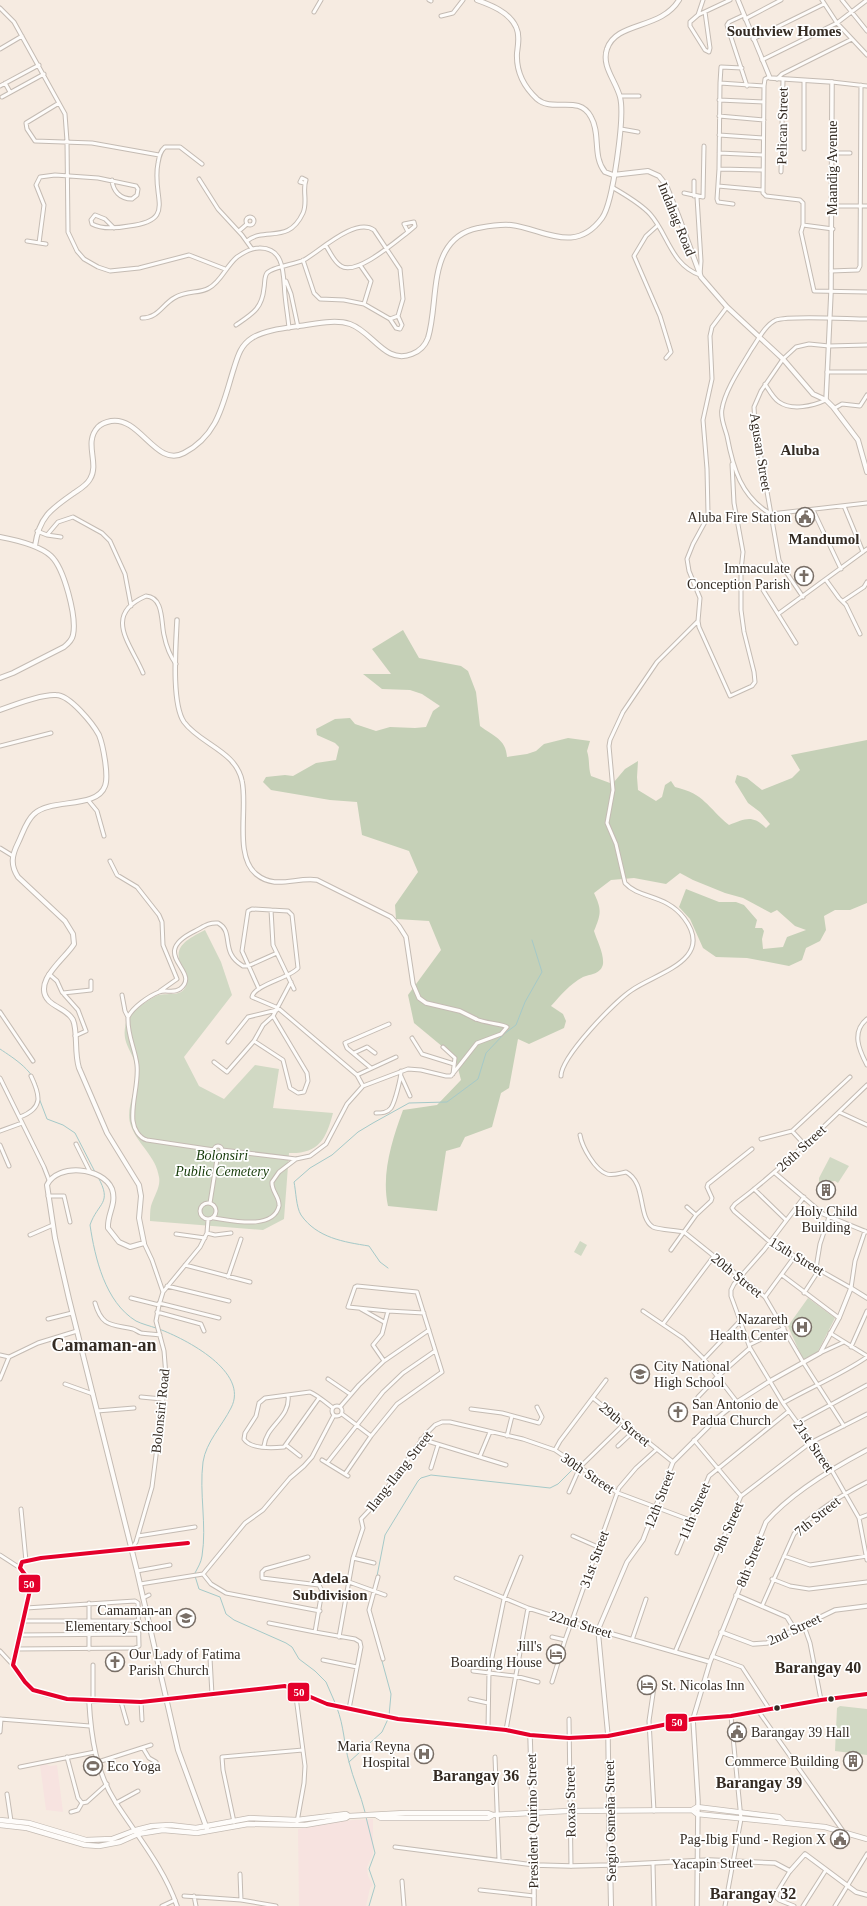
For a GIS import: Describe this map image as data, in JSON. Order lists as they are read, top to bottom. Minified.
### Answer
{"streets":{"main road":["Indahag Road","Sergio Osmeña Street"],"street":["Pelican Street","Maandig Avenue","Agusan Street","26th Street","15th Street","20th Street","Bolonsiri Road","29th Street","21st Street","Ilang-Ilang Street","30th Street","12th Street","11th Street","7th Street","9th Street","31st Street","8th Street","22nd Street","2nd Street","Roxas Street","President Quirino Street","Yacapin Street"]},"crossings":[["Maandig Avenue","Indahag Road"],["Maandig Avenue","Agusan Street"],["Indahag Road","Agusan Street"],["26th Street","15th Street"],["15th Street","21st Street"],["20th Street","21st Street"],["20th Street","12th Street"],["20th Street","9th Street"],["29th Street","12th Street"],["29th Street","31st Street"],["21st Street","12th Street"],["21st Street","11th Street"],["21st Street","7th Street"],["21st Street","9th Street"],["21st Street","8th Street"],["Ilang-Ilang Street","30th Street"],["30th Street","12th Street"],["30th Street","11th Street"],["30th Street","31st Street"],["12th Street","22nd Street"],["12th Street","Sergio Osmeña Street"],["9th Street","22nd Street"],["31st Street","22nd Street"],["8th Street","22nd Street"],["8th Street","2nd Street"],["8th Street","Yacapin Street"],["Roxas Street","Yacapin Street"],["President Quirino Street","Yacapin Street"],["Sergio Osmeña Street","Yacapin Street"]],"districts":["Southview Homes","Aluba","Mandumol","Camaman-an","Adela Subdivision","Barangay 40","Barangay 36","Barangay 39","Barangay 32"],"parks":["Bolonsiri Public Cemetery"],"places":{"public building":["Aluba Fire Station","Barangay 39 Hall","Pag-Ibig Fund - Region X"],"church":["Immaculate Conception Parish","San Antonio de Padua Church","Our Lady of Fatima Parish Church"],"building":["Holy Child Building","Commerce Building"],"hospital":["Nazareth Health Center","Maria Reyna Hospital"],"school or university":["City National High School","Camaman-an Elementary School"],"hotel":["Jill's Boarding House","St. Nicolas Inn"],"sports":["Eco Yoga"]},"lines":["transit line 50"]}
